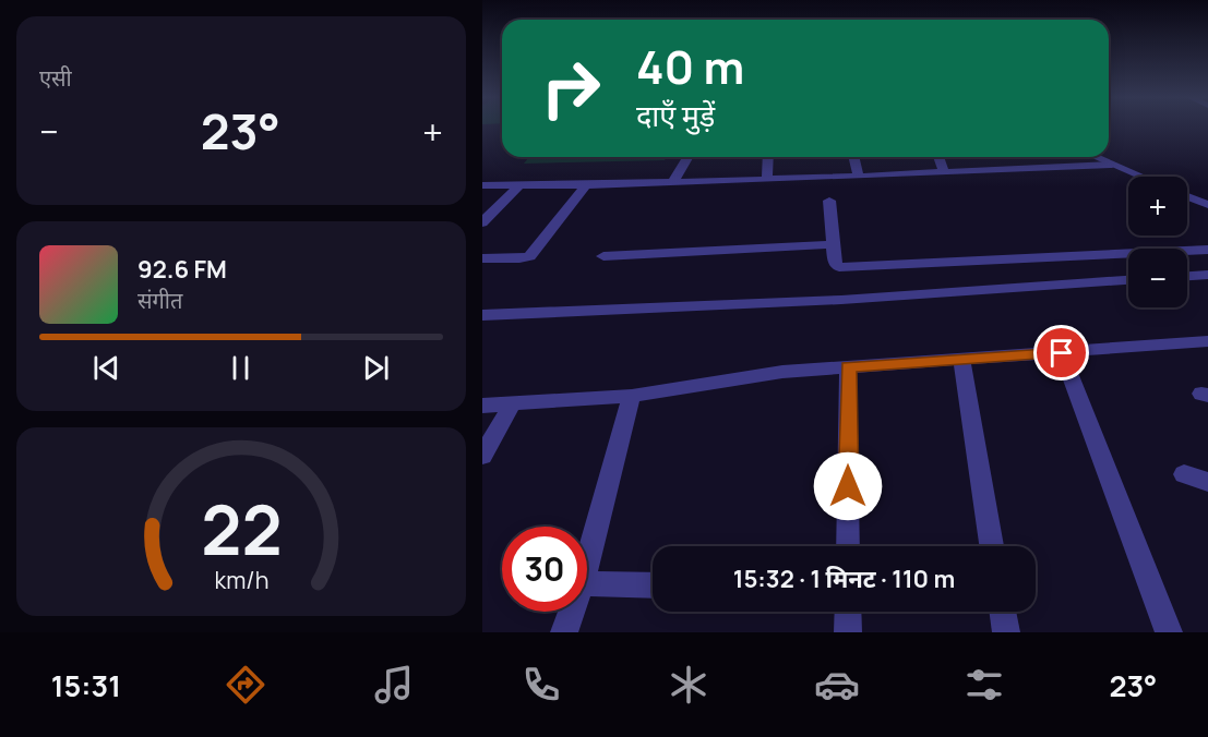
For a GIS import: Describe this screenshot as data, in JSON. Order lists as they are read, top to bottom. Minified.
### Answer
{"page":{"tile":"एसी","turn":["40 m","दाएँ मुड़ें"],"heat":["−","23°","+"],"map_buttons":["+","−"],"song":["92.6 FM","संगीत"],"limit":"30","trip":"15:32 · 1 मिनट · 110 m","tabs":["15:31","23°"],"gauge":["22","km/h"]}}
